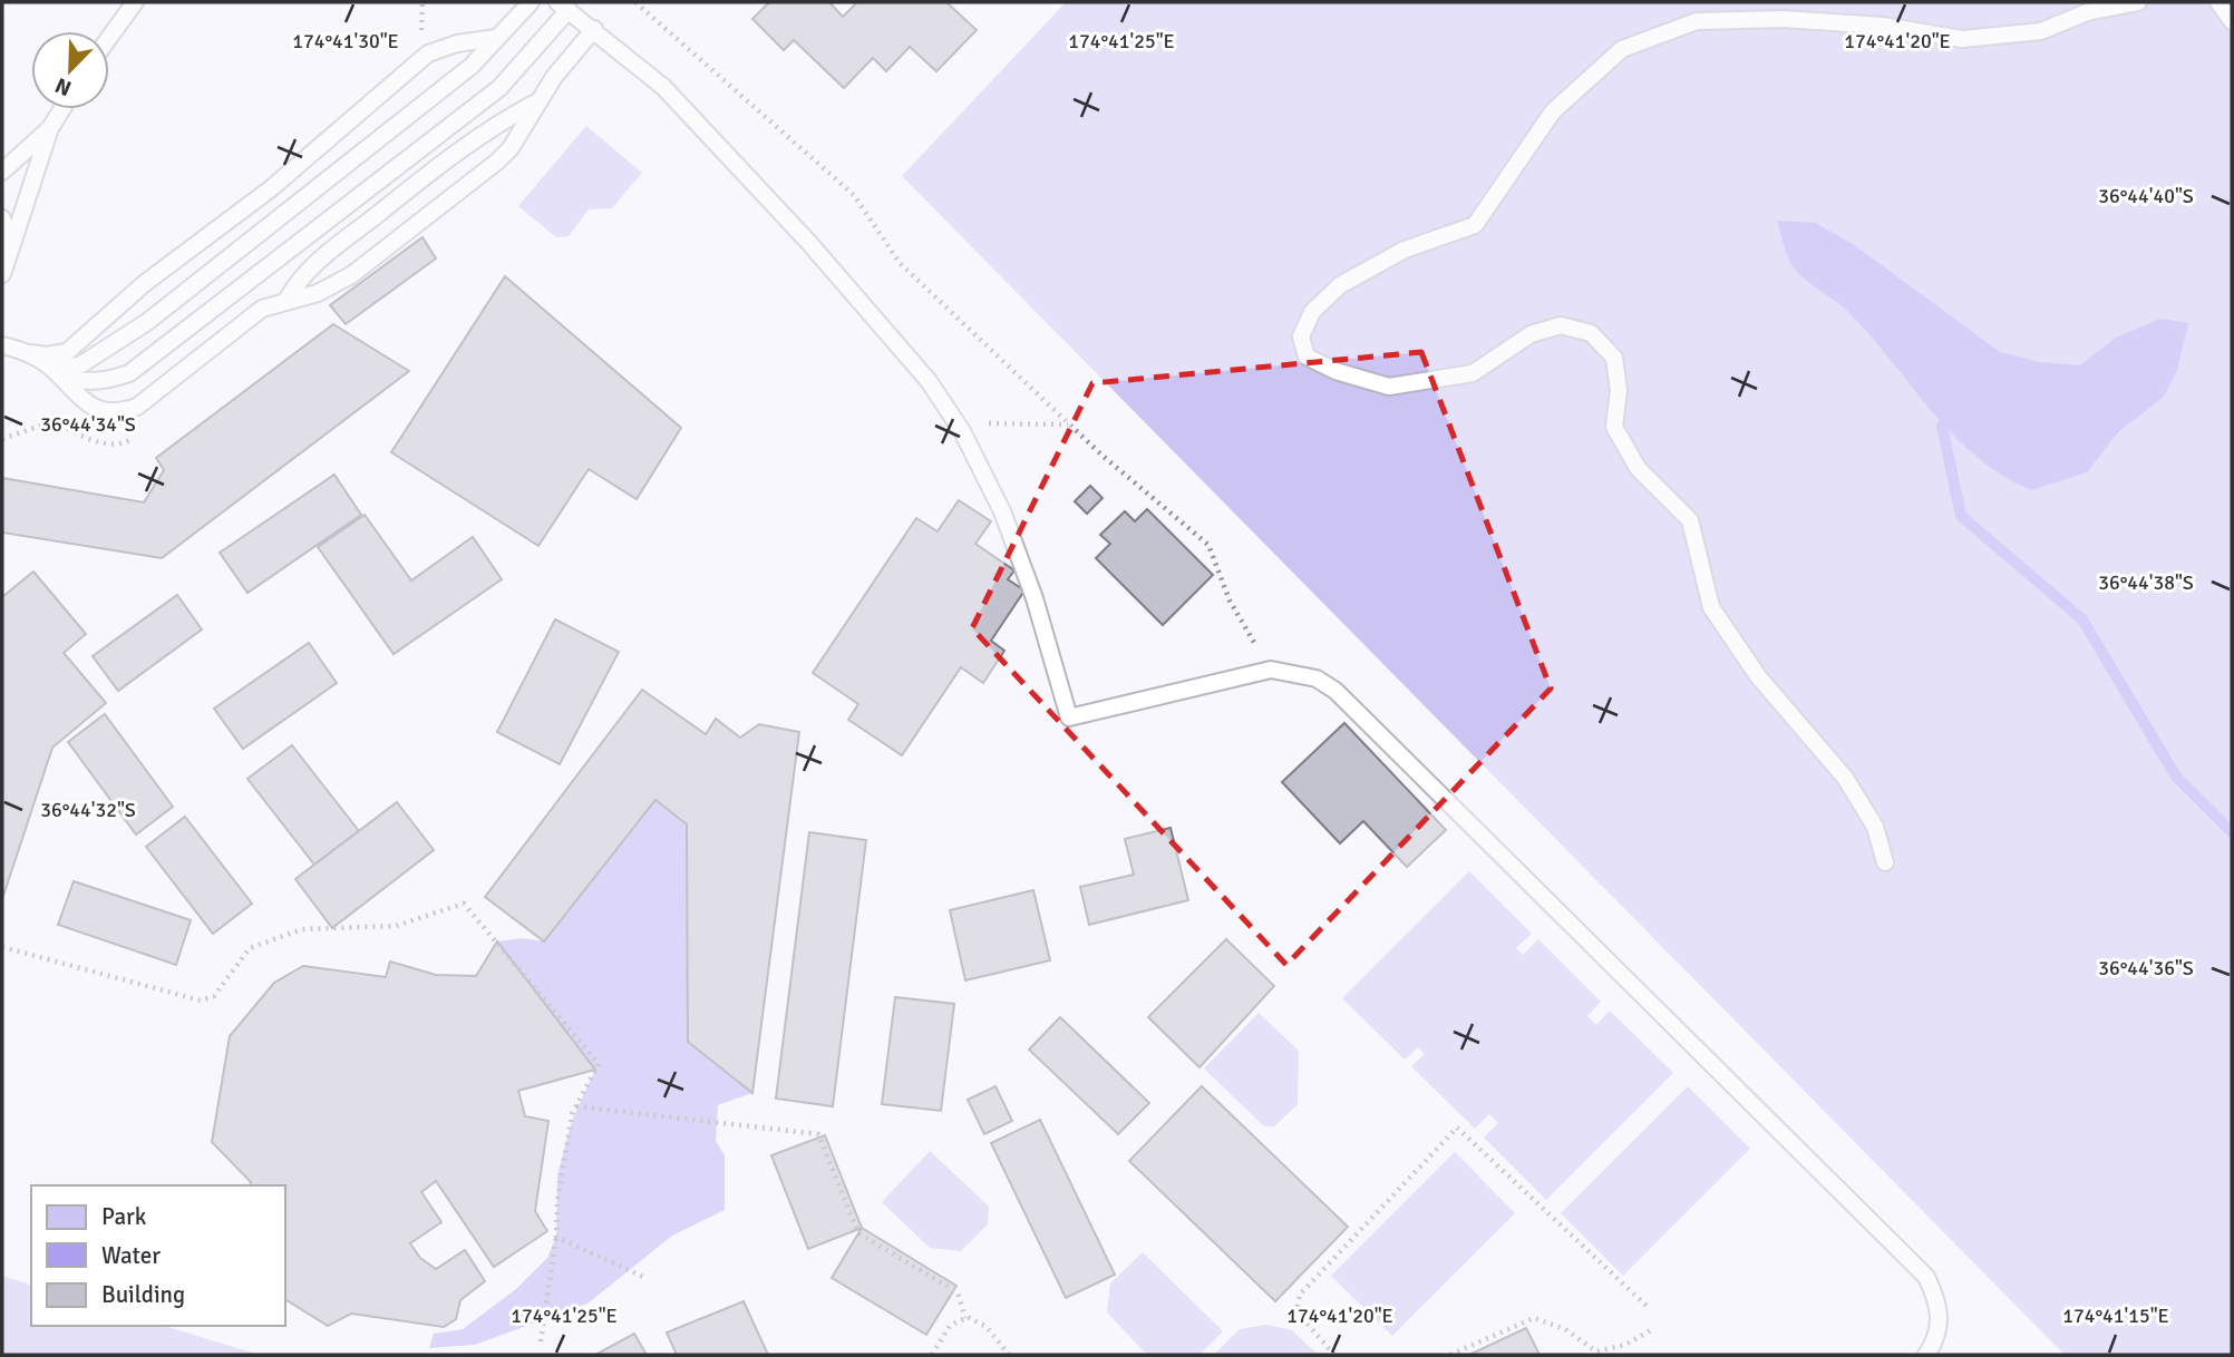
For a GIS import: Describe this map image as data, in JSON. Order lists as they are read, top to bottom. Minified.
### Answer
{"legend":["Park","Water","Building"],"north":"bottom left","coordinates":["174°41'30\"E","174°41'25\"E","174°41'20\"E","36°44'40\"S","36°44'34\"S","36°44'38\"S","36°44'32\"S","36°44'36\"S","174°41'15\"E"]}
